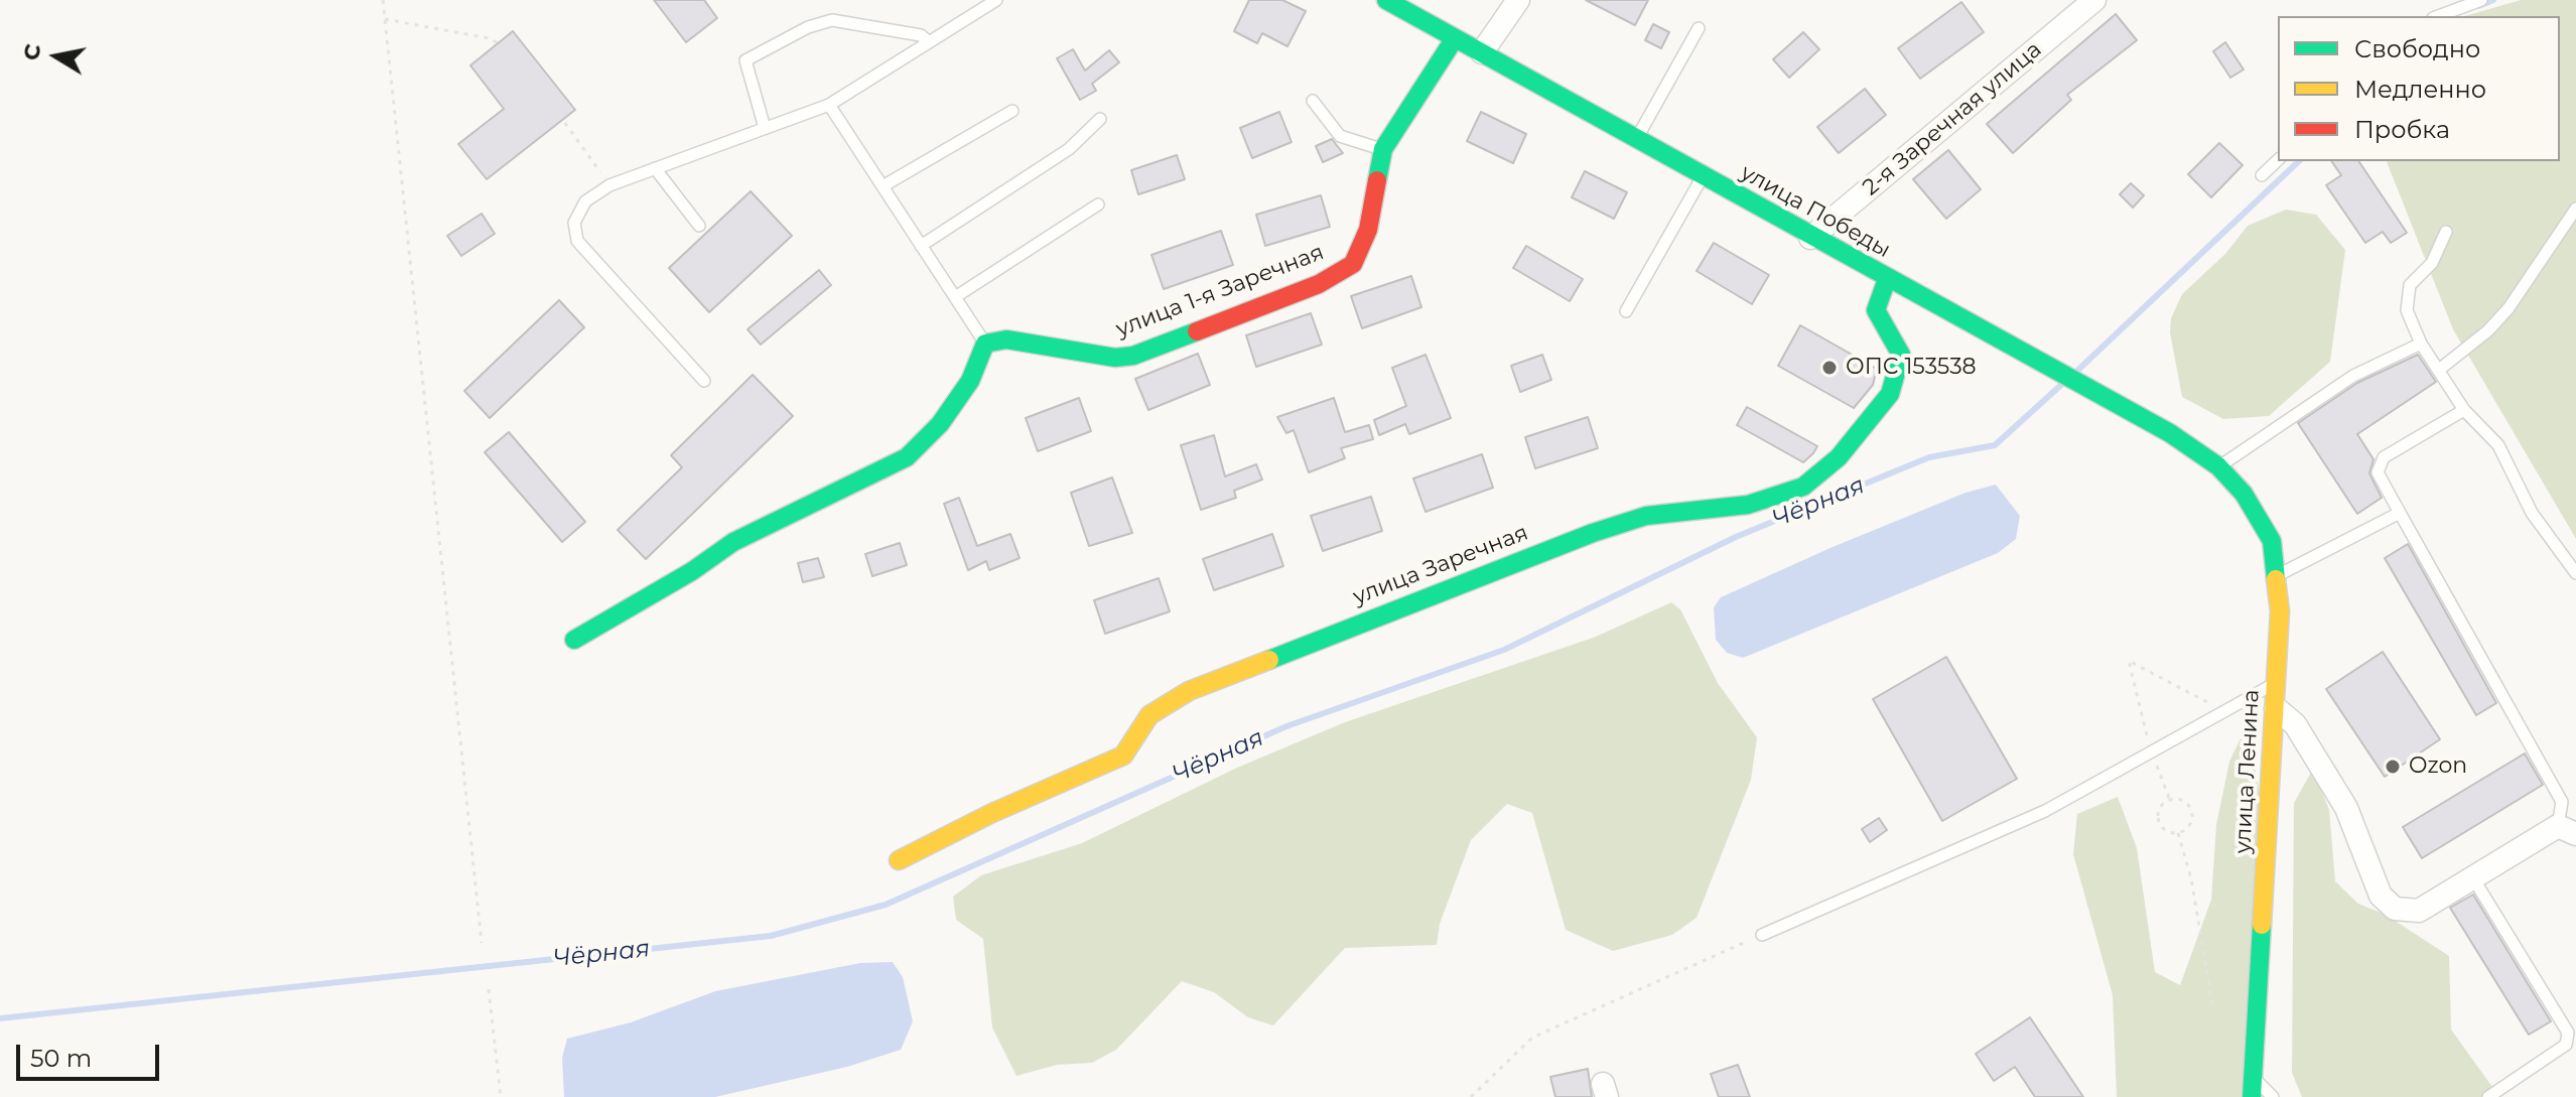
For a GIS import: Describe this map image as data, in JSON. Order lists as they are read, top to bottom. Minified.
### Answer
{"streets":{"street":["2-я Заречная улица","улица Победы","улица 1-я Заречная","улица Заречная","улица Ленина"]},"crossings":[["2-я Заречная улица","улица Победы"],["улица Победы","улица 1-я Заречная"],["улица Победы","улица Заречная"],["улица Победы","улица Ленина"]],"water":["Чёрная"],"places":["ОПС 153538","Ozon"],"legend":["Свободно","Медленно","Пробка"],"scale_bar":"50 m","north":"left"}
